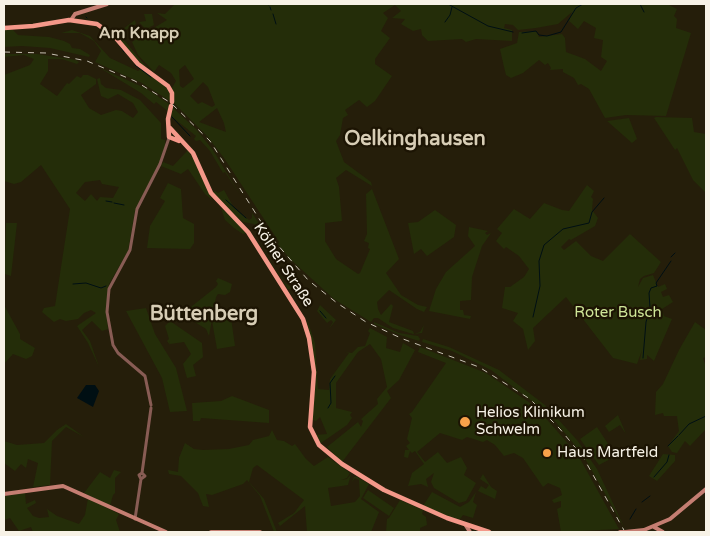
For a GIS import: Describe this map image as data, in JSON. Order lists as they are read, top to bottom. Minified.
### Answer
{"streets":{"main road":["Kölner Straße"]},"districts":["Am Knapp","Oelkinghausen","Büttenberg"],"parks":["Roter Busch"],"places":["Helios Klinikum Schwelm","Haus Martfeld"]}
